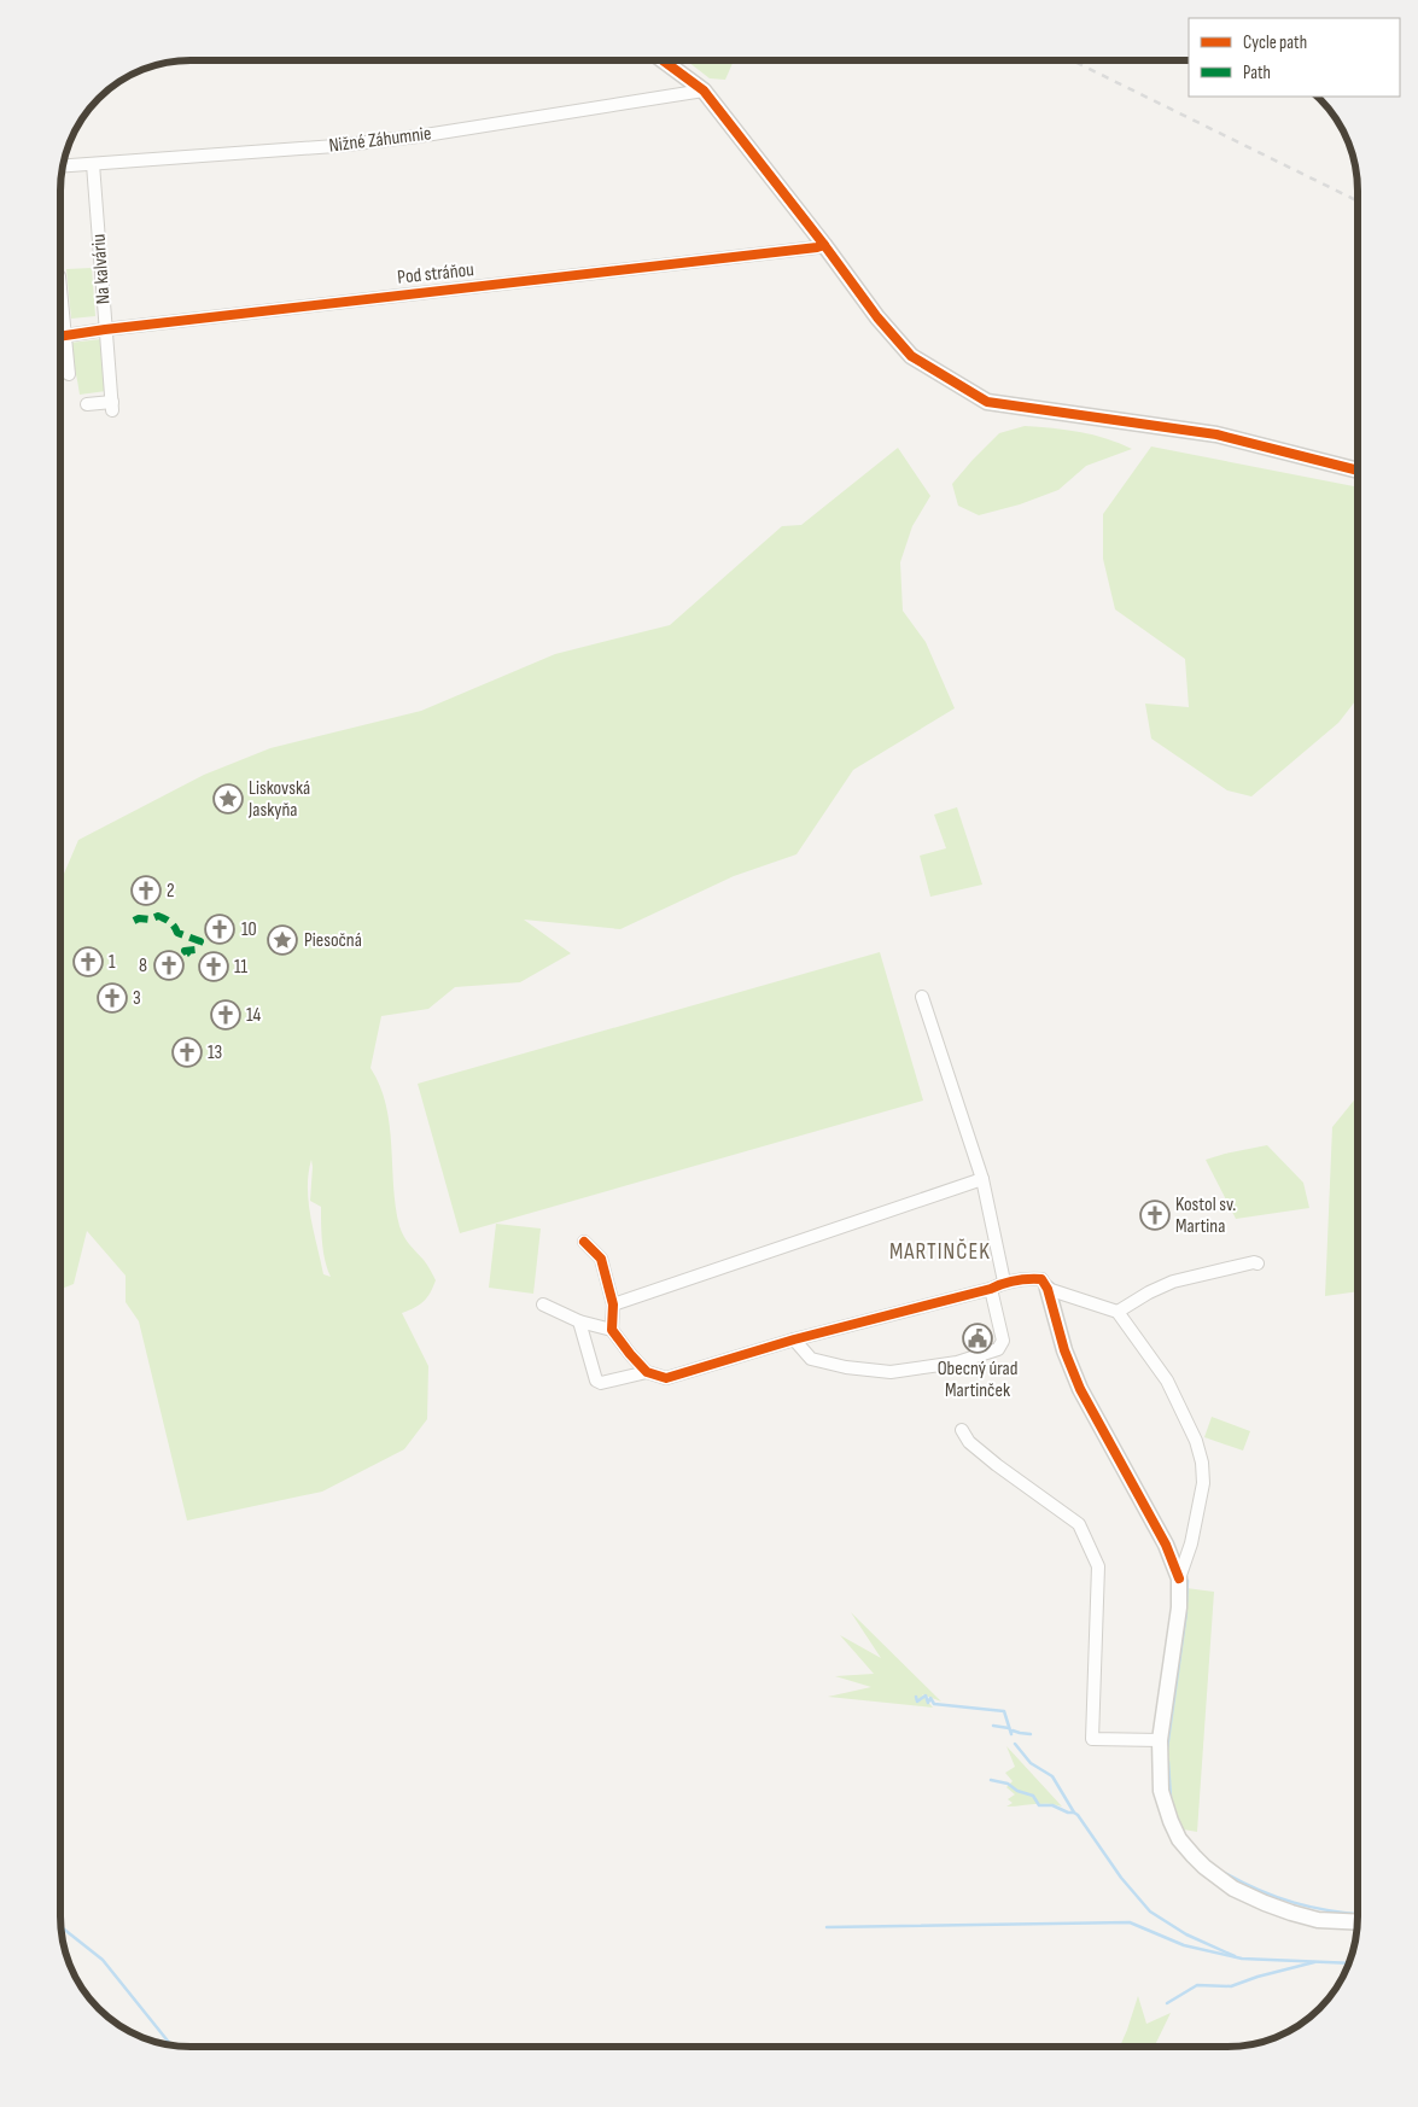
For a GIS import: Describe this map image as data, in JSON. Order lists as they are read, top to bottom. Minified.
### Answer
{"streets":{"street":["Nižné Záhumnie","Na kalváriu","Pod stráňou"]},"crossings":[["Nižné Záhumnie","Na kalváriu"],["Na kalváriu","Pod stráňou"]],"districts":["MARTINČEK"],"places":{"place":["Liskovská Jaskyňa","Piesočná"],"church":["2","10","1","8","11","3","14","13","Kostol sv. Martina"],"public building":["Obecný úrad Martinček"]},"legend":["Cycle path","Path"]}
